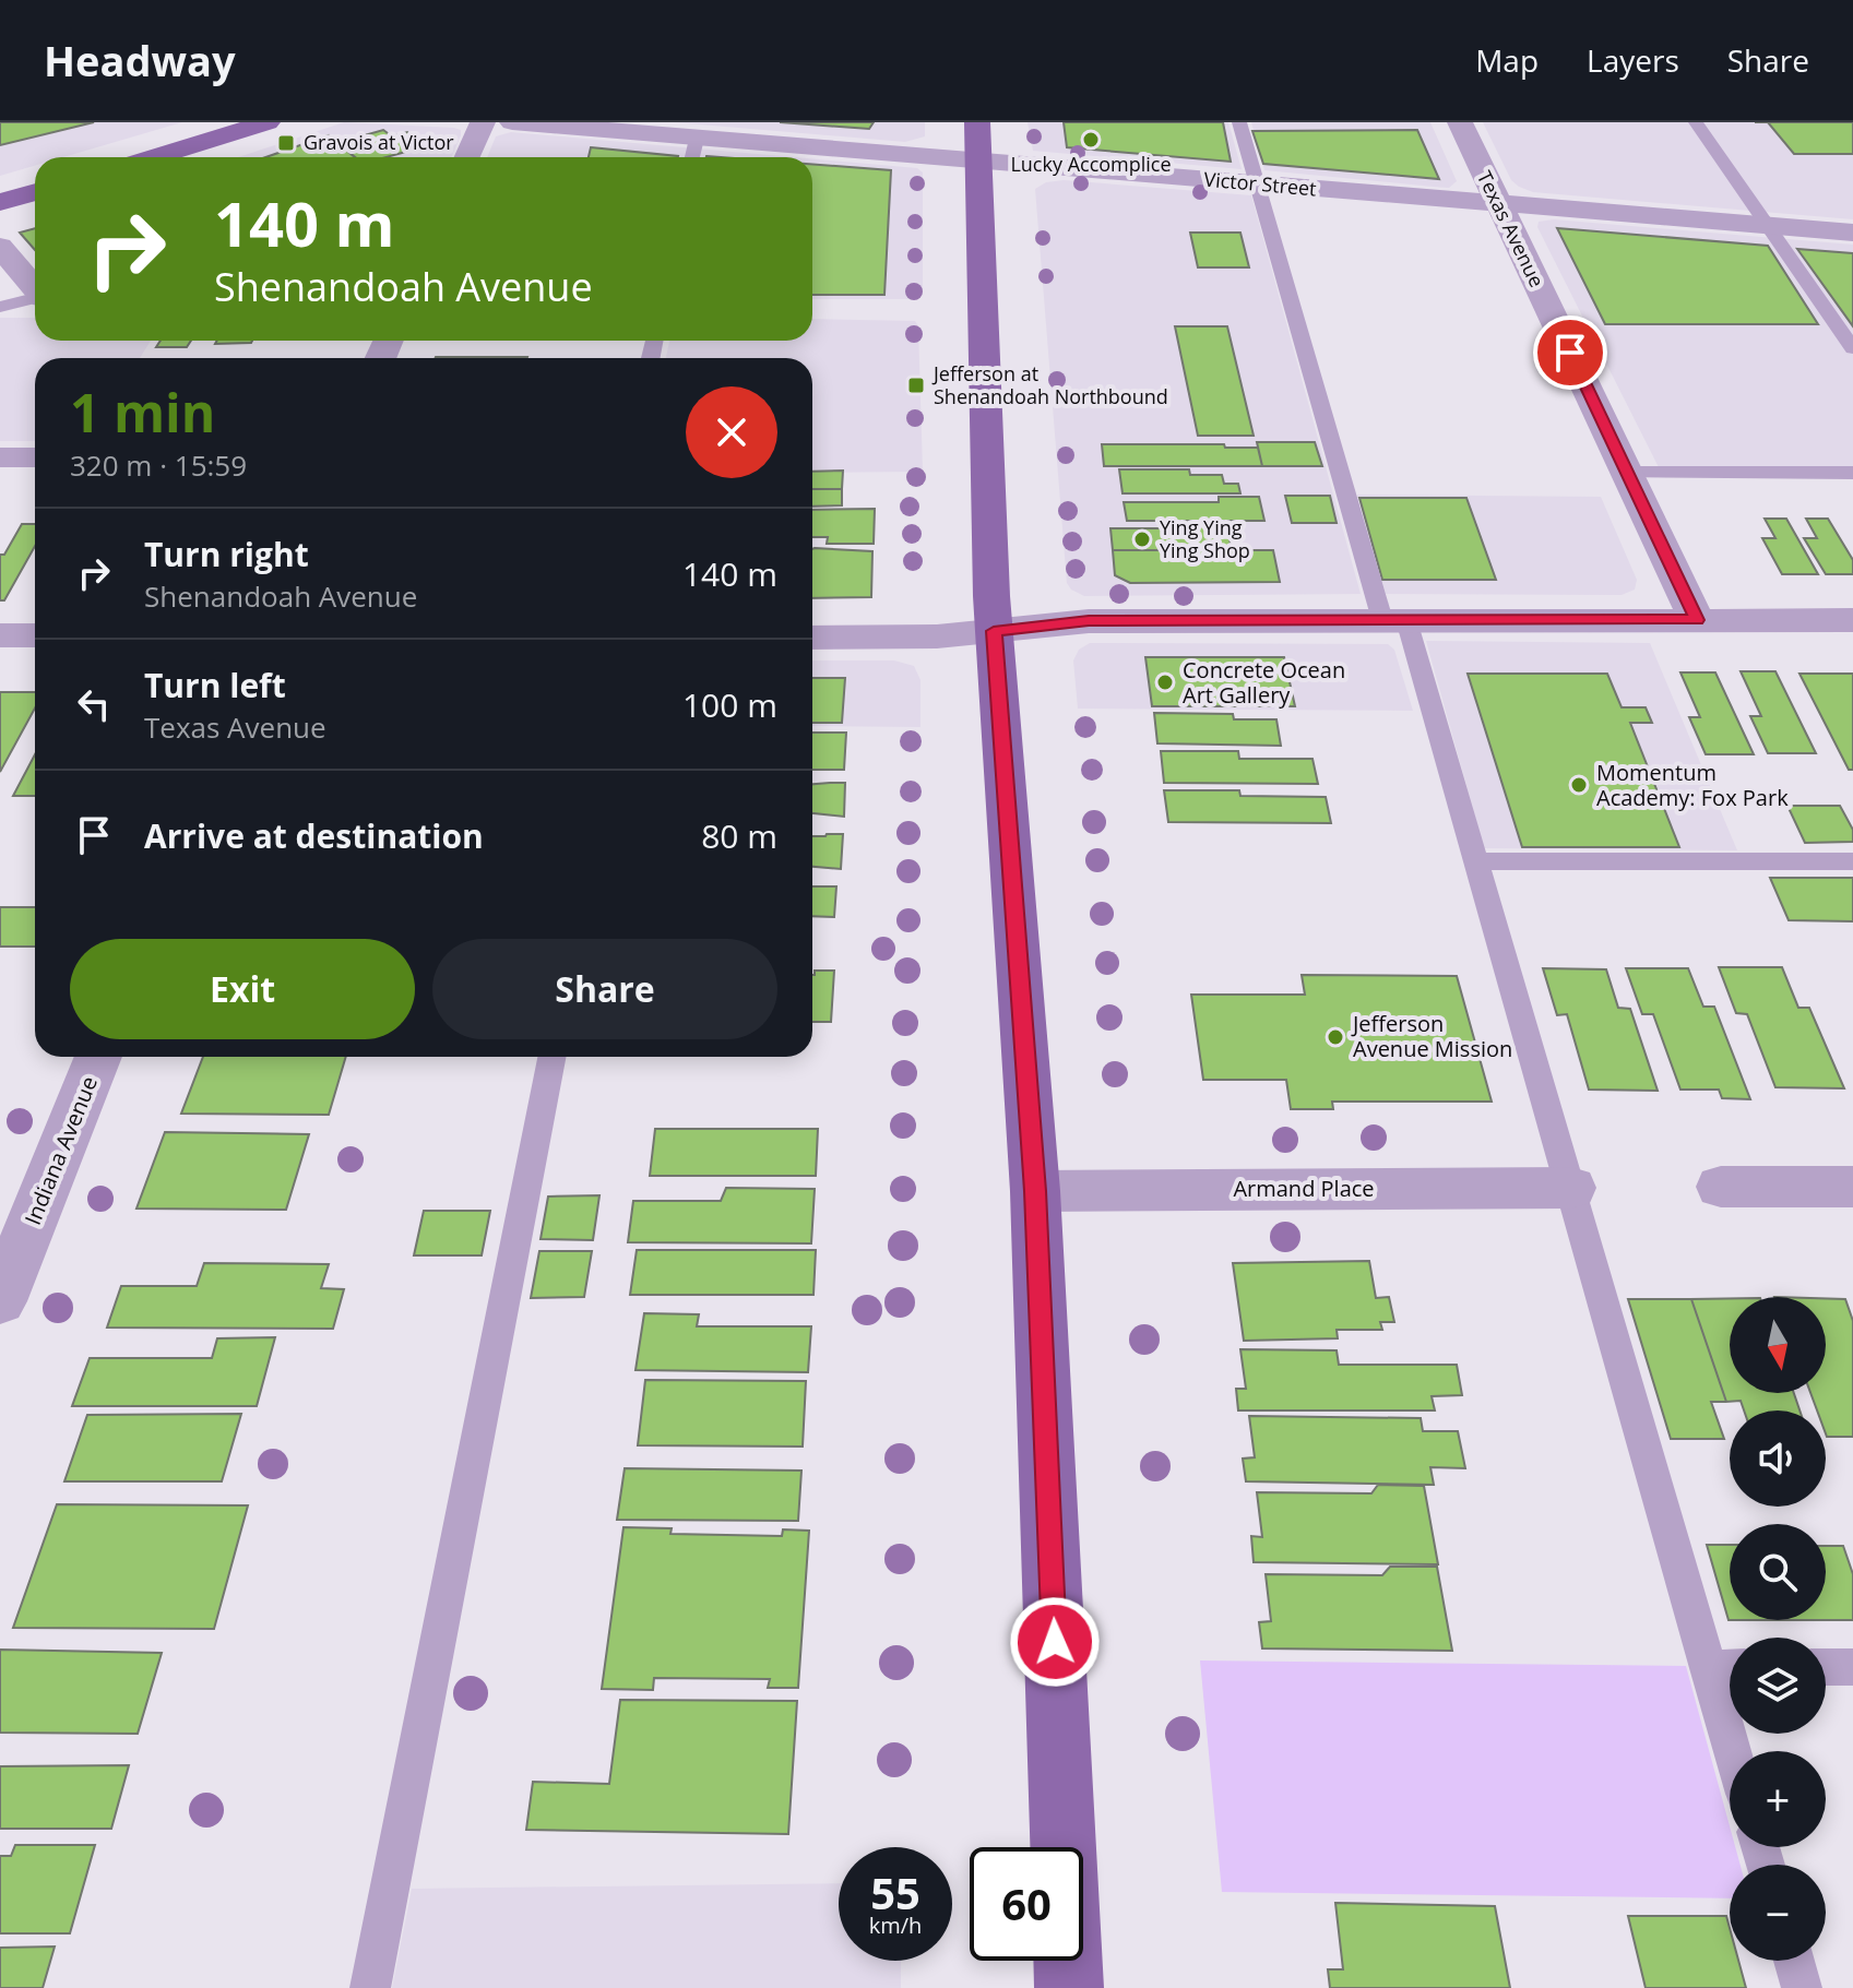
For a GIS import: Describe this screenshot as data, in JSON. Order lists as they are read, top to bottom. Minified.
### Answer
{"streets":{"street":["Victor Street","Texas Avenue","Indiana Avenue","Armand Place"]},"crossings":[["Victor Street","Texas Avenue"]],"places":{"other":["Lucky Accomplice","Ying Ying Ying Shop","Concrete Ocean Art Gallery","Momentum Academy: Fox Park","Jefferson Avenue Mission"],"transit":["Gravois at Victor","Jefferson at Shenandoah Northbound"]},"north":"bottom","page":{"header":"Headway","nav":["Map","Layers","Share"],"turn":["140 m","Shenandoah Avenue"],"heading":["1 min","320 m · 15:59"],"list":[{"name":"Turn right","note":"Shenandoah Avenue","value":"140 m"},{"name":"Turn left","note":"Texas Avenue","value":"100 m"},{"name":"Arrive at destination","value":"80 m"}],"buttons":["Exit","Share"],"map_buttons":["+","−"],"speed":"55 km/h","limit":"60"}}
